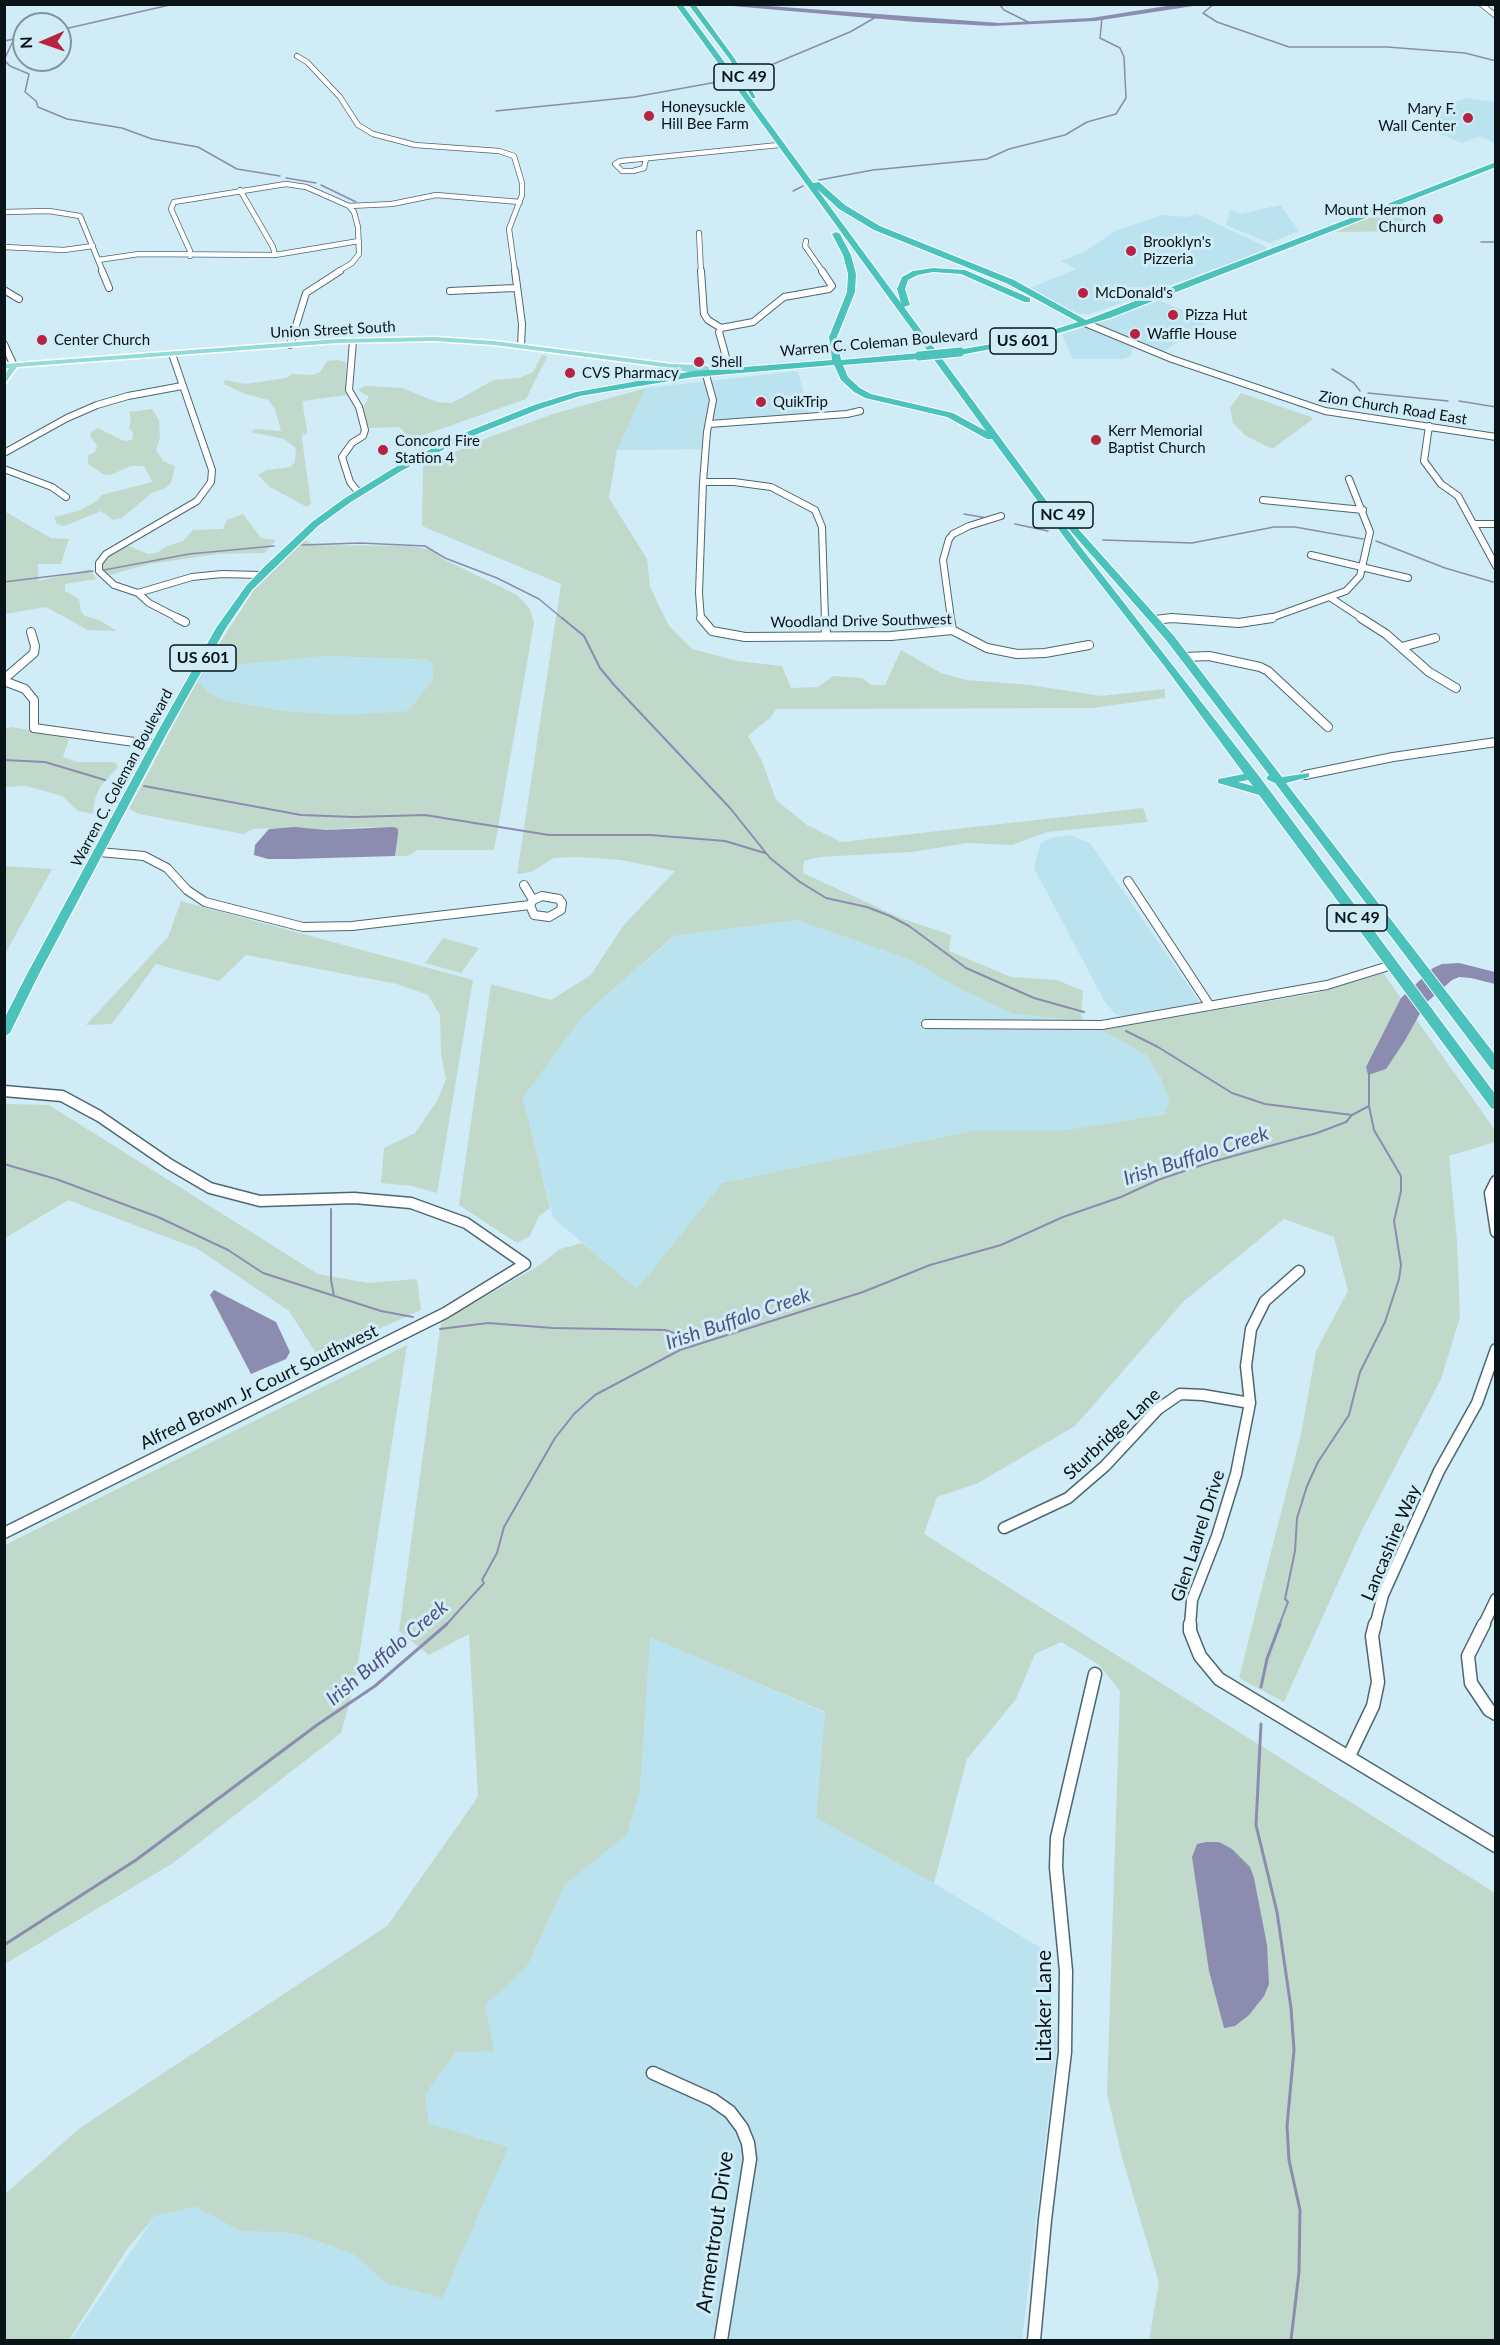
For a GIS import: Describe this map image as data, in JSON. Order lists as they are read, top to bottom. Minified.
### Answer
{"streets":{"highway":["NC 49","US 601","Warren C. Coleman Boulevard"],"main road":["Union Street South"],"street":["Zion Church Road East","Woodland Drive Southwest","Alfred Brown Jr Court Southwest","Sturbridge Lane","Glen Laurel Drive","Lancashire Way","Litaker Lane","Armentrout Drive"]},"crossings":[["Union Street South","Warren C. Coleman Boulevard"],["Union Street South","Woodland Drive Southwest"],["Warren C. Coleman Boulevard","Zion Church Road East"],["Warren C. Coleman Boulevard","Woodland Drive Southwest"],["Sturbridge Lane","Glen Laurel Drive"],["Glen Laurel Drive","Lancashire Way"]],"water":["Irish Buffalo Creek"],"places":["Honeysuckle Hill Bee Farm","Mary F. Wall Center","Mount Hermon Church","Brooklyn's Pizzeria","McDonald's","Pizza Hut","Waffle House","Center Church","Shell","CVS Pharmacy","QuikTrip","Kerr Memorial Baptist Church","Concord Fire Station 4"],"north":"left"}
